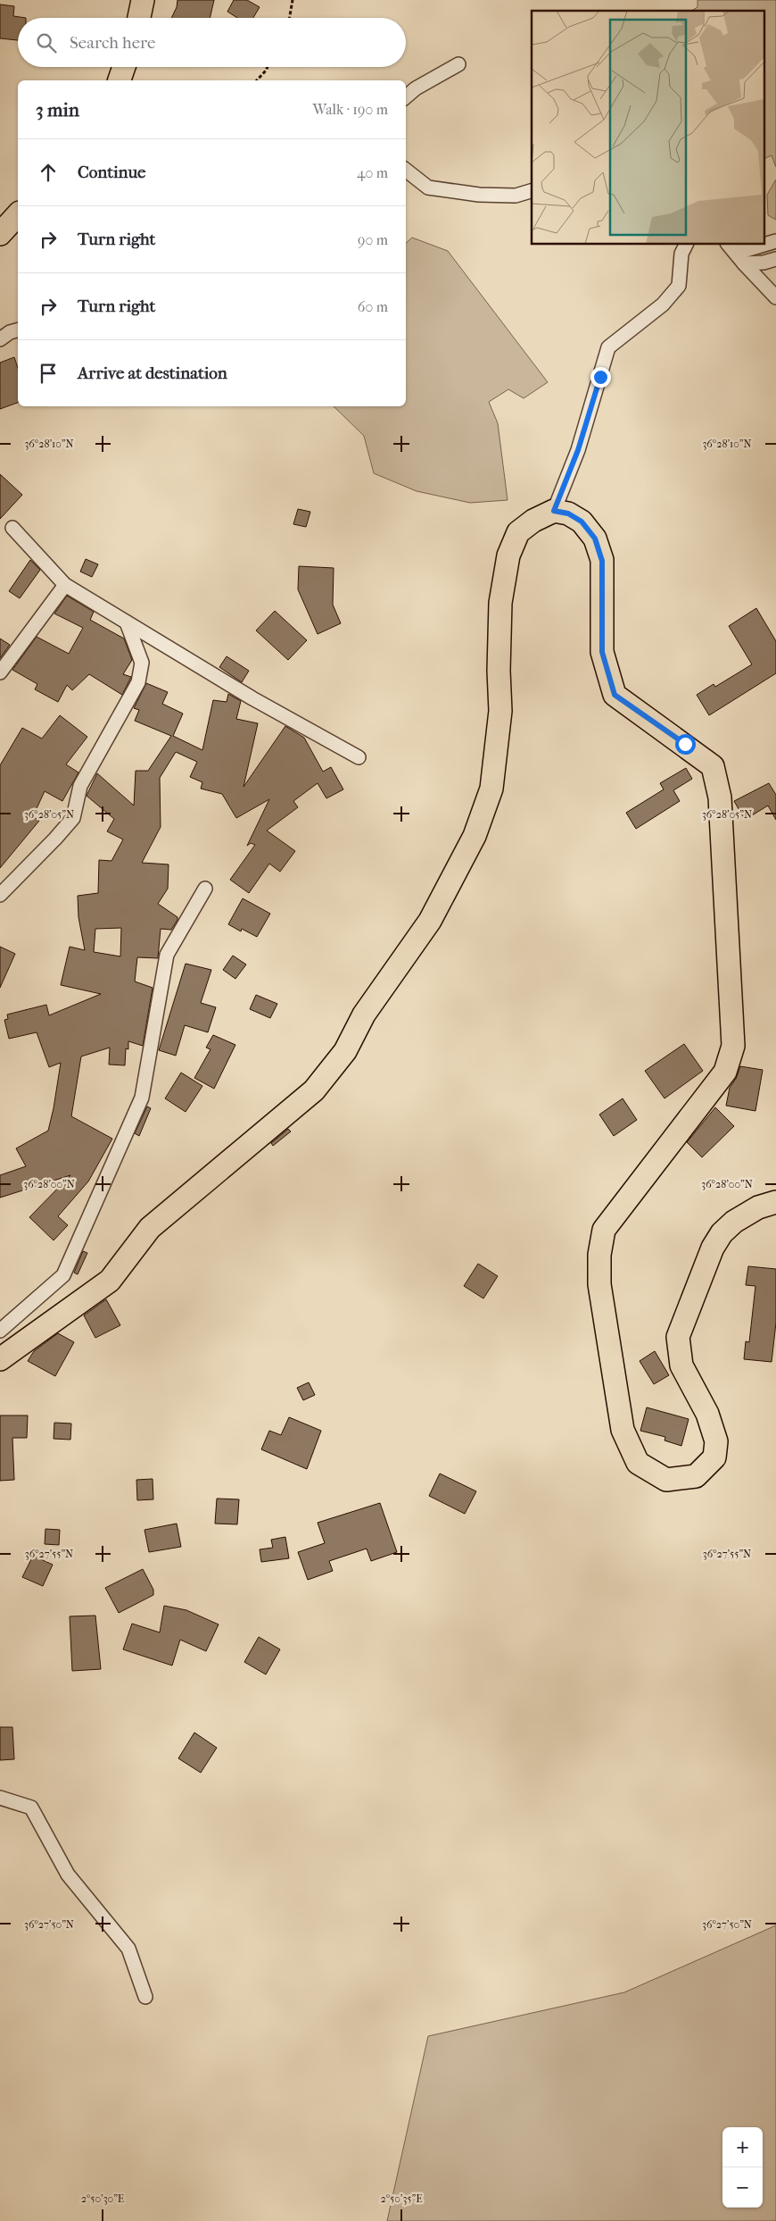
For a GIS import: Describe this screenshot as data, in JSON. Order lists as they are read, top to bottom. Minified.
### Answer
{"page":{"search":"Search here","heading":["3 min","Walk · 190 m"],"list":[["Continue","40 m"],["Turn right","90 m"],["Turn right","60 m"],"Arrive at destination"],"map_buttons":["+","−"]},"coordinates":["36°28'10\"N","36°28'05\"N","36°28'00\"N","36°27'55\"N","36°27'50\"N","2°50'30\"E","2°50'35\"E"]}
